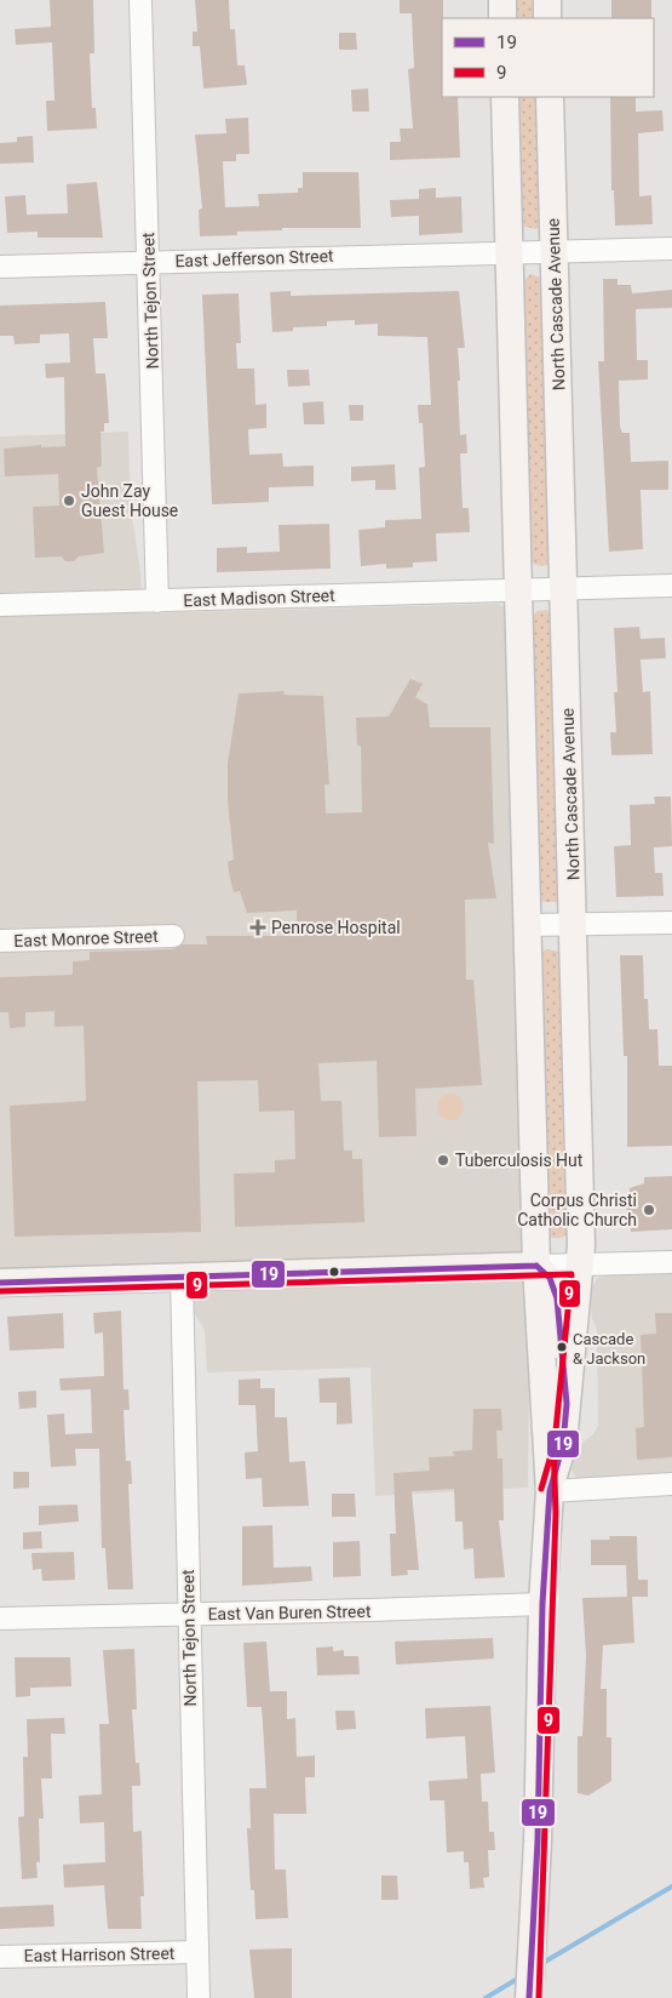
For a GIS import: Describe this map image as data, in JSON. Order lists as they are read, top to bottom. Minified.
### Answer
{"streets":{"main road":["North Cascade Avenue"],"street":["East Jefferson Street","North Tejon Street","East Madison Street","East Monroe Street","East Van Buren Street","East Harrison Street"]},"crossings":[["East Jefferson Street","North Tejon Street"],["East Jefferson Street","North Cascade Avenue"],["North Tejon Street","East Madison Street"],["North Tejon Street","East Van Buren Street"],["North Tejon Street","East Harrison Street"],["North Cascade Avenue","East Madison Street"],["North Cascade Avenue","East Van Buren Street"]],"places":{"other":["John Zay Guest House","Tuberculosis Hut","Corpus Christi Catholic Church","Cascade & Jackson"],"health":["Penrose Hospital"]},"lines":["transit line 19","transit line 9"],"legend":["19","9"]}
